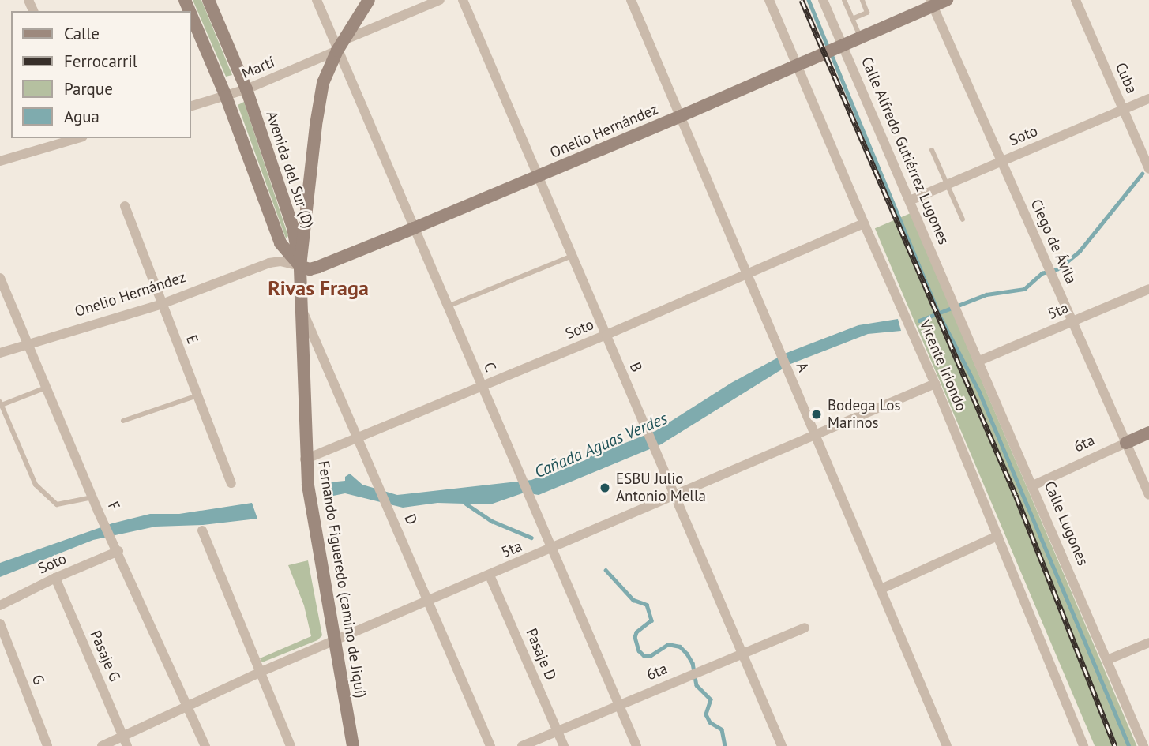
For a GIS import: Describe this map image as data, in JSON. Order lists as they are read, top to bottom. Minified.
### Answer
{"streets":{"street":["Martí","Cuba","Onelio Hernández","Soto","Calle Alfredo Gutiérrez Lugones","Avenida del Sur (D)","Ciego de Ávila","5ta","E","Vicente Iriondo","C","B","A","6ta","F","D","Calle Lugones","Fernando Figueredo (camino de Jiquí)","Pasaje D","Pasaje G","G"]},"crossings":[["Martí","Avenida del Sur (D)"],["Martí","C"],["Martí","Fernando Figueredo (camino de Jiquí)"],["Cuba","Soto"],["Onelio Hernández","Calle Alfredo Gutiérrez Lugones"],["Onelio Hernández","Ciego de Ávila"],["Onelio Hernández","E"],["Onelio Hernández","Vicente Iriondo"],["Onelio Hernández","C"],["Onelio Hernández","B"],["Onelio Hernández","A"],["Onelio Hernández","F"],["Onelio Hernández","Fernando Figueredo (camino de Jiquí)"],["Soto","Calle Alfredo Gutiérrez Lugones"],["Soto","Ciego de Ávila"],["Soto","Vicente Iriondo"],["Soto","C"],["Soto","B"],["Soto","A"],["Soto","F"],["Soto","D"],["Soto","Fernando Figueredo (camino de Jiquí)"],["Soto","Pasaje G"],["Calle Alfredo Gutiérrez Lugones","Calle Lugones"],["Avenida del Sur (D)","Fernando Figueredo (camino de Jiquí)"],["Ciego de Ávila","5ta"],["Ciego de Ávila","6ta"],["5ta","Vicente Iriondo"],["5ta","C"],["5ta","B"],["5ta","A"],["5ta","F"],["5ta","D"],["5ta","Calle Lugones"],["5ta","Fernando Figueredo (camino de Jiquí)"],["5ta","Pasaje D"],["5ta","Pasaje G"],["C","6ta"],["C","Fernando Figueredo (camino de Jiquí)"],["B","6ta"],["6ta","Calle Lugones"],["6ta","Pasaje D"],["D","Fernando Figueredo (camino de Jiquí)"]],"districts":["Rivas Fraga"],"water":["Cañada Aguas Verdes"],"places":["Bodega Los Marinos","ESBU Julio Antonio Mella"],"legend":["Calle","Ferrocarril","Parque","Agua"]}
